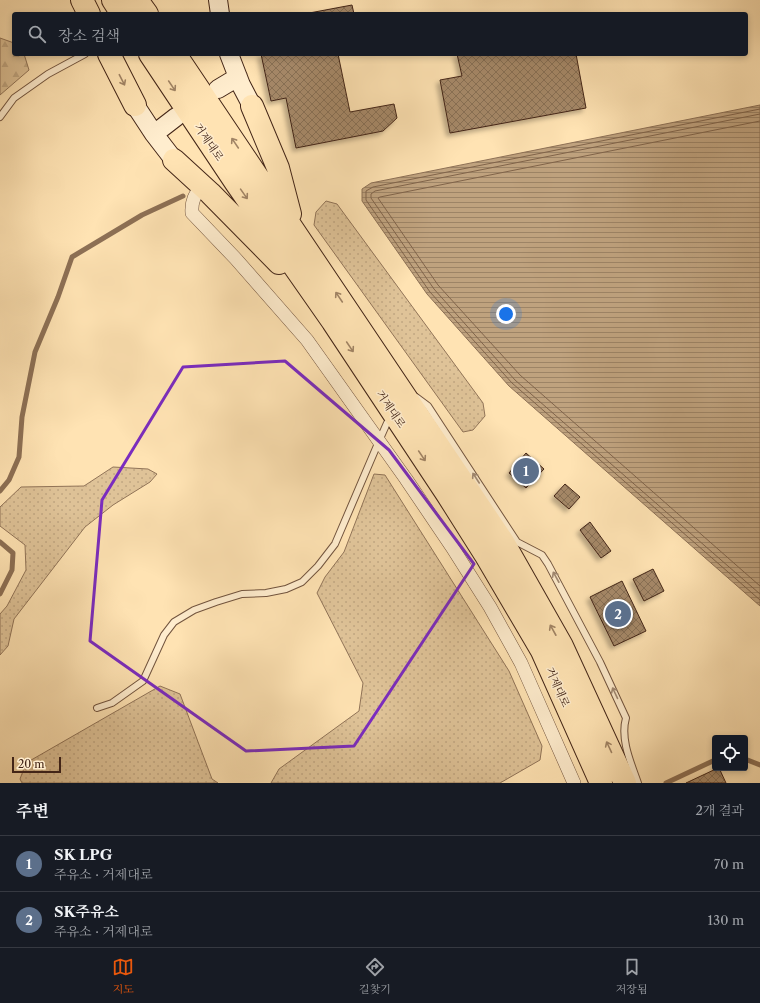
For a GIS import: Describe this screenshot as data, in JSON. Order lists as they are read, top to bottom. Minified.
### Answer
{"streets":{"highway":["거제대로"]},"scale_bar":"20 m","page":{"search":"장소 검색","pins":["1","2"],"scale":"20 m","heading":["주변","2개 결과"],"list":[{"mark":"1","name":"SK LPG","note":"주유소 · 거제대로","value":"70 m"},{"mark":"2","name":"SK주유소","note":"주유소 · 거제대로","value":"130 m"}],"nav":["지도","길찾기","저장됨"]}}
